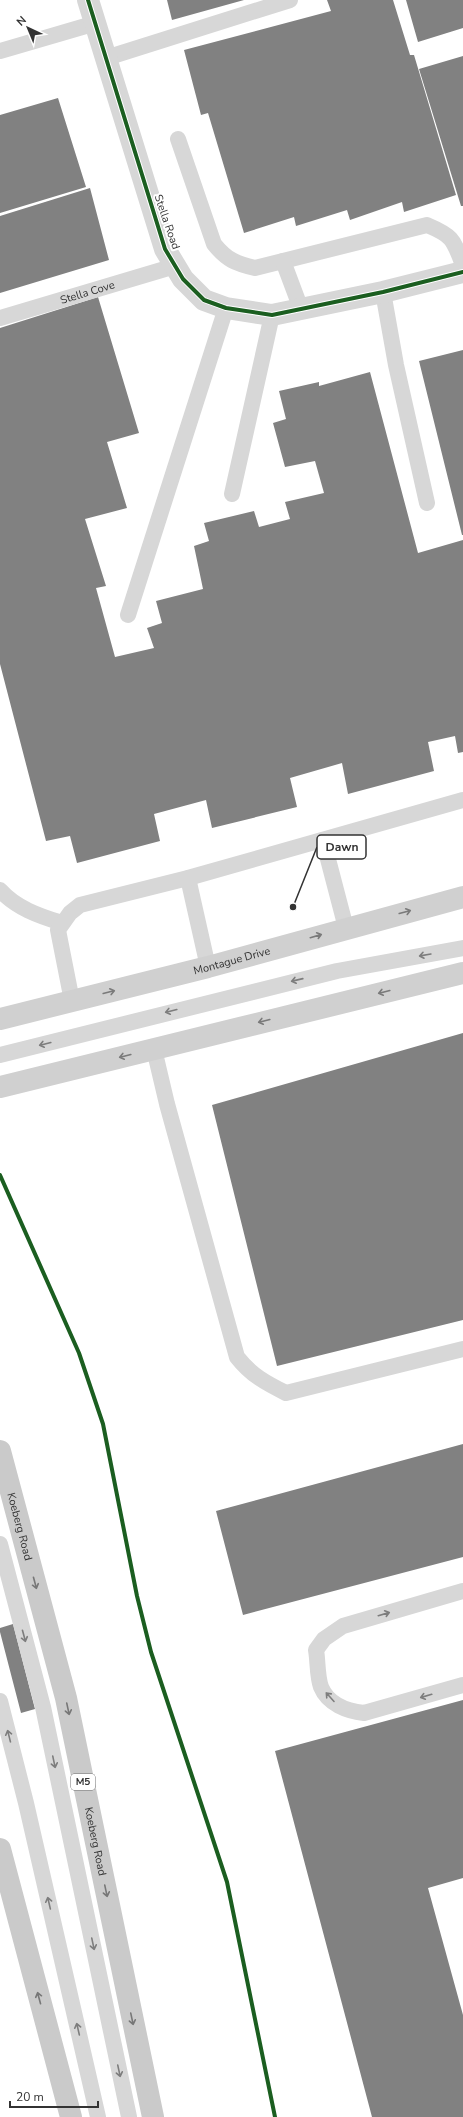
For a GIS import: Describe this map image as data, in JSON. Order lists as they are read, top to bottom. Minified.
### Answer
{"streets":{"main road":["Montague Drive","Koeberg Road","M5"],"street":["Stella Road"],"lane":["Stella Cove"]},"crossings":[["Stella Road","Stella Cove"]],"places":["Dawn"],"scale_bar":"20 m","north":"top left"}
